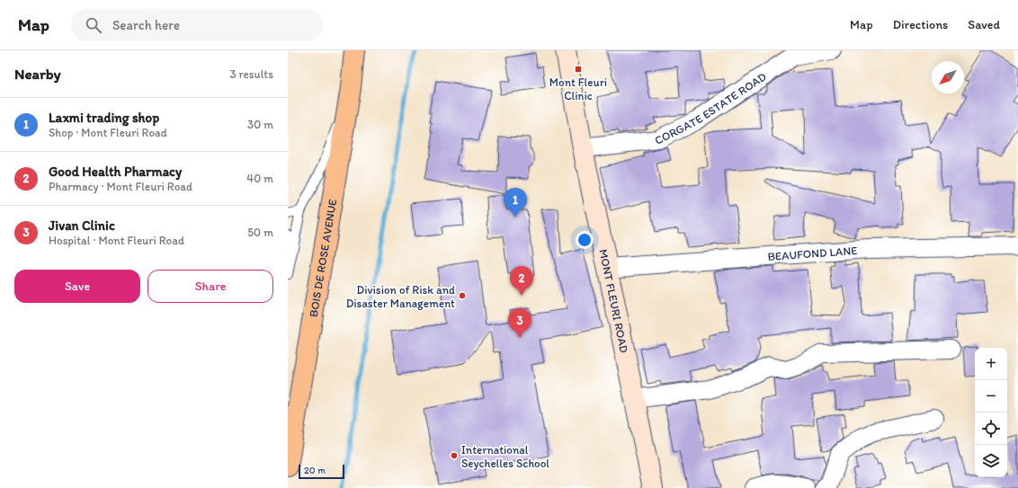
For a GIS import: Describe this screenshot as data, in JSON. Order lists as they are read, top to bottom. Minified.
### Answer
{"streets":{"main road":["BOIS DE ROSE AVENUE","MONT FLEURI ROAD"],"street":["CORGATE ESTATE ROAD","BEAUFOND LANE"]},"crossings":[["CORGATE ESTATE ROAD","MONT FLEURI ROAD"],["BEAUFOND LANE","MONT FLEURI ROAD"]],"places":{"transit":["Mont Fleuri Clinic"],"other":["Division of Risk and Disaster Management","International Seychelles School"]},"scale_bar":"20 m","north":"bottom left","page":{"header":"Map","search":"Search here","nav":["Map","Directions","Saved"],"heading":["Nearby","3 results"],"list":[{"mark":"1","name":"Laxmi trading shop","note":"Shop · Mont Fleuri Road","value":"30 m"},{"mark":"2","name":"Good Health Pharmacy","note":"Pharmacy · Mont Fleuri Road","value":"40 m"},{"mark":"3","name":"Jivan Clinic","note":"Hospital · Mont Fleuri Road","value":"50 m"}],"pins":["1","2","3"],"buttons":["Save","Share"],"map_buttons":["+","−"],"scale":"20 m"}}
